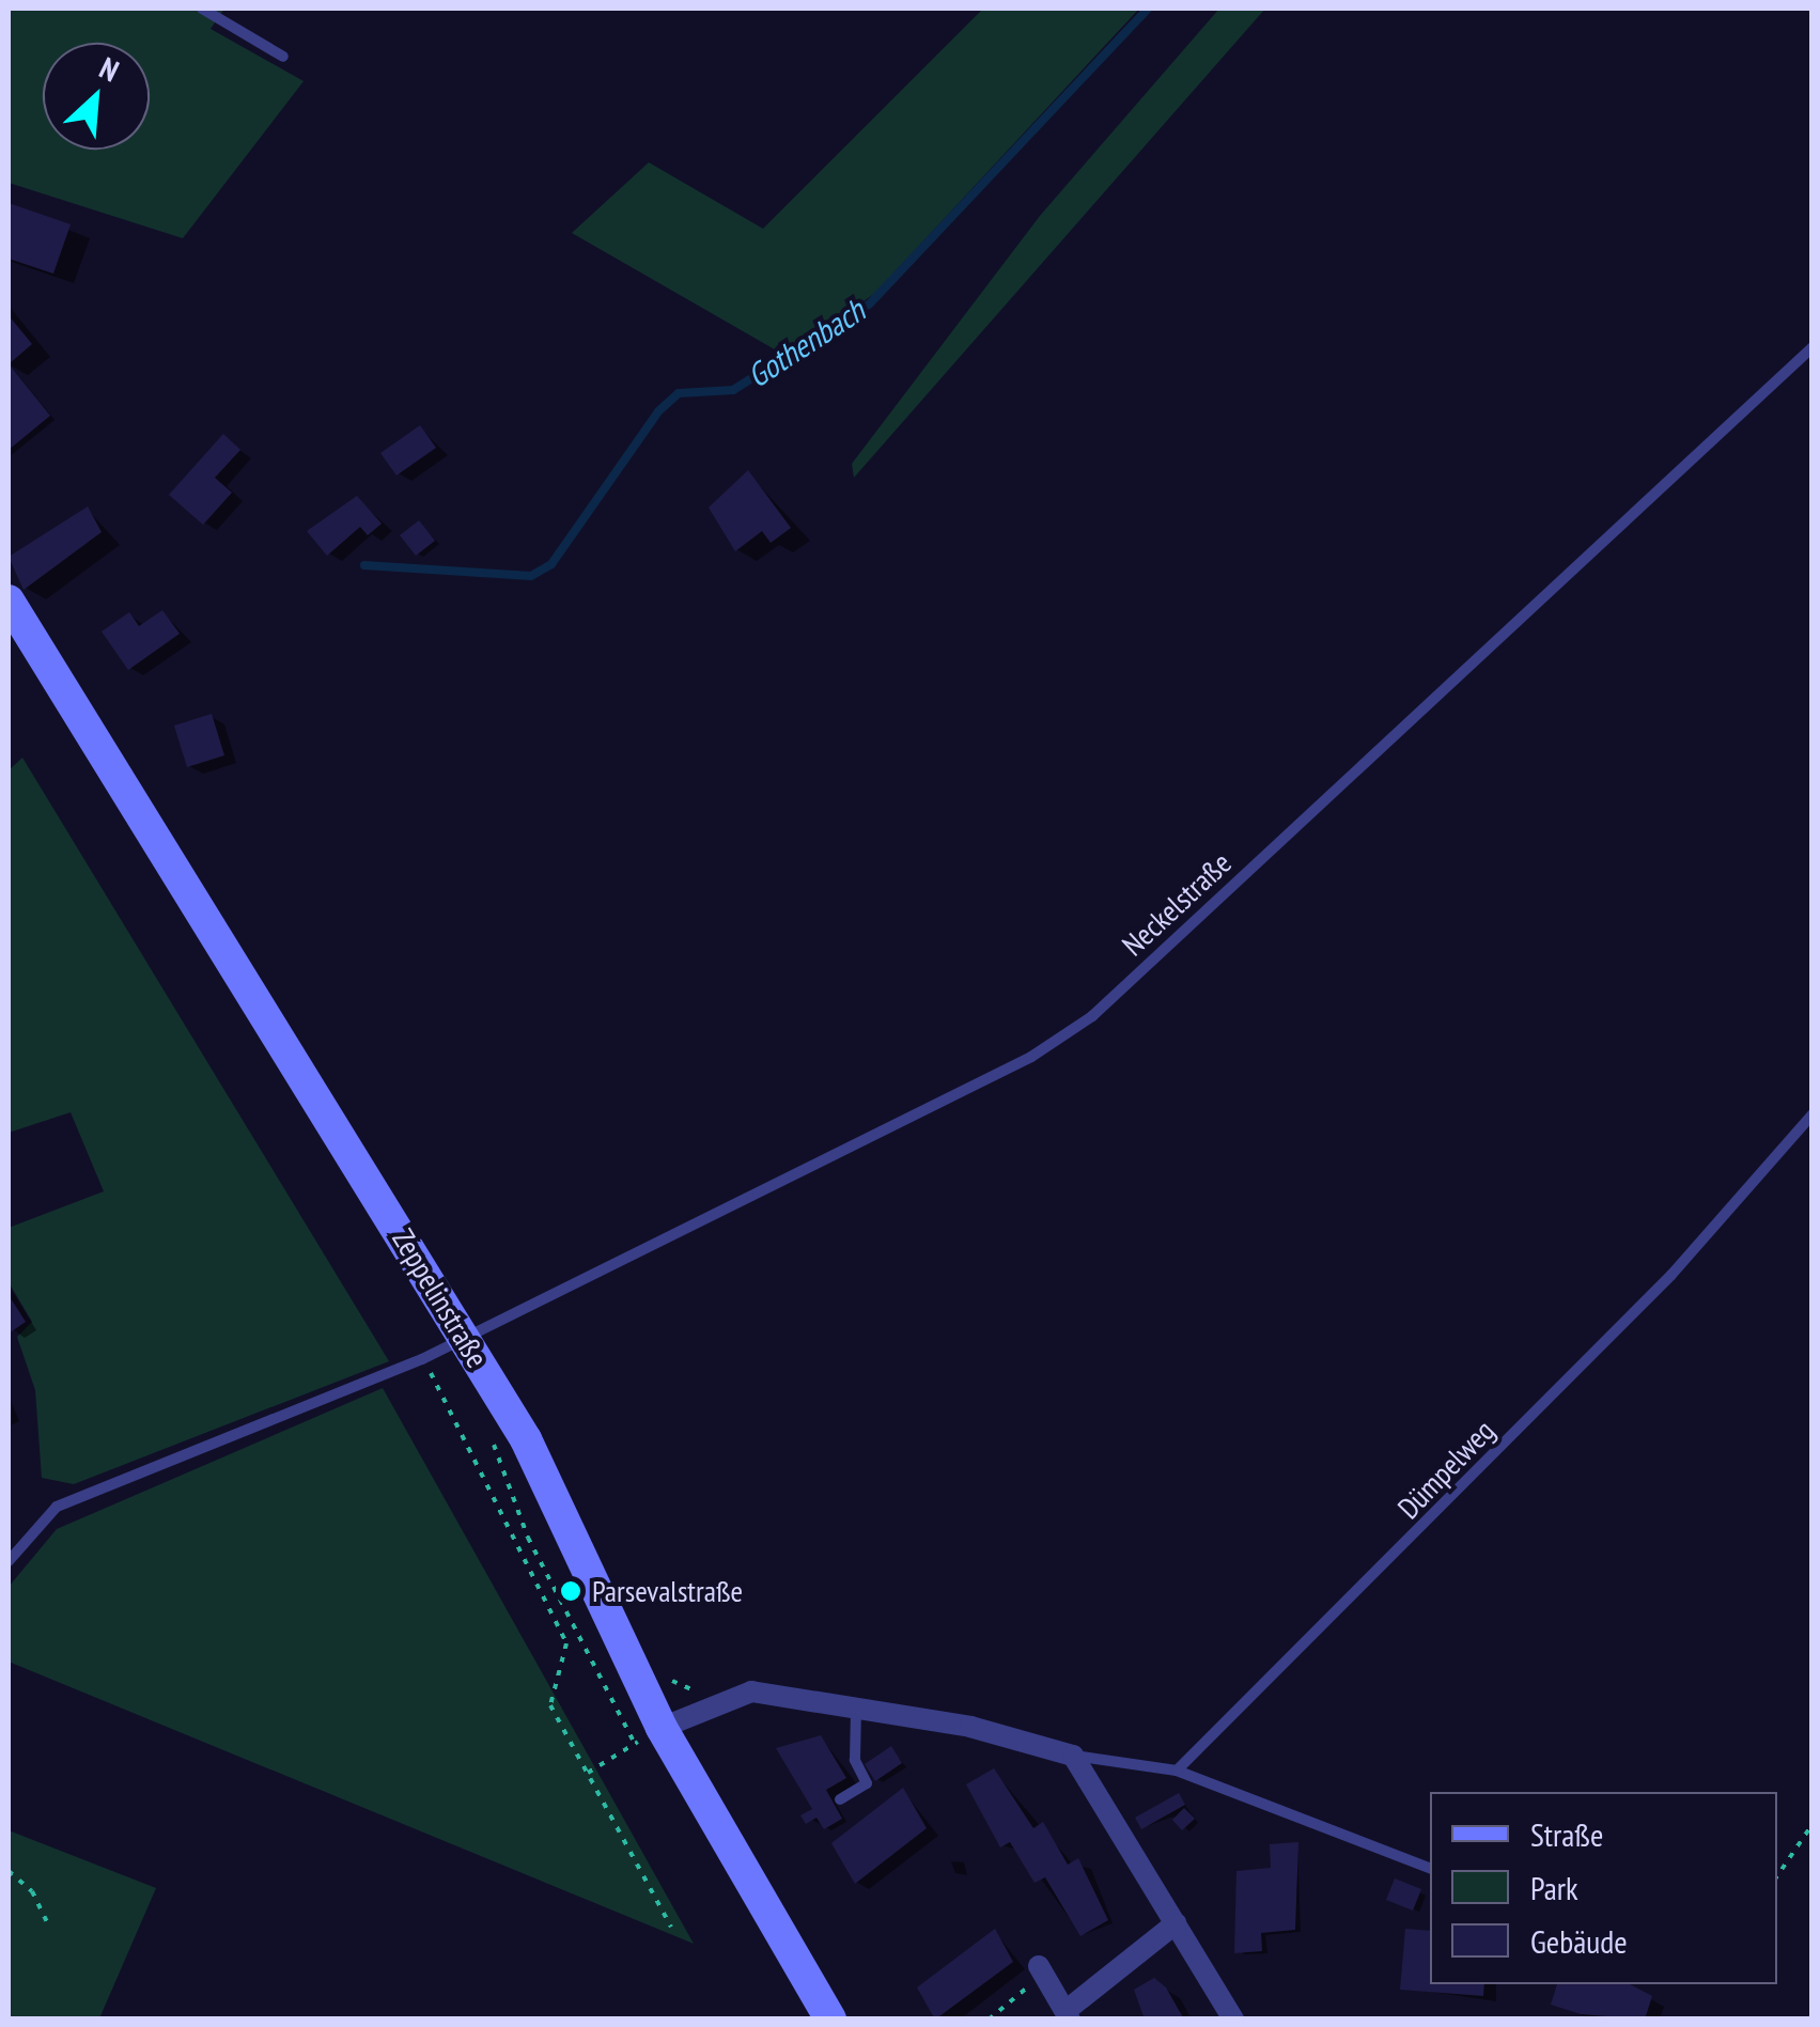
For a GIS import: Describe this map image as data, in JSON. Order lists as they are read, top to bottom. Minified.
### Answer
{"streets":{"main road":["Zeppelinstraße"],"lane":["Neckelstraße","Dümpelweg"]},"crossings":[["Neckelstraße","Zeppelinstraße"]],"water":["Gothenbach"],"places":["Parsevalstraße"],"legend":["Straße","Park","Gebäude"],"north":"top right"}
